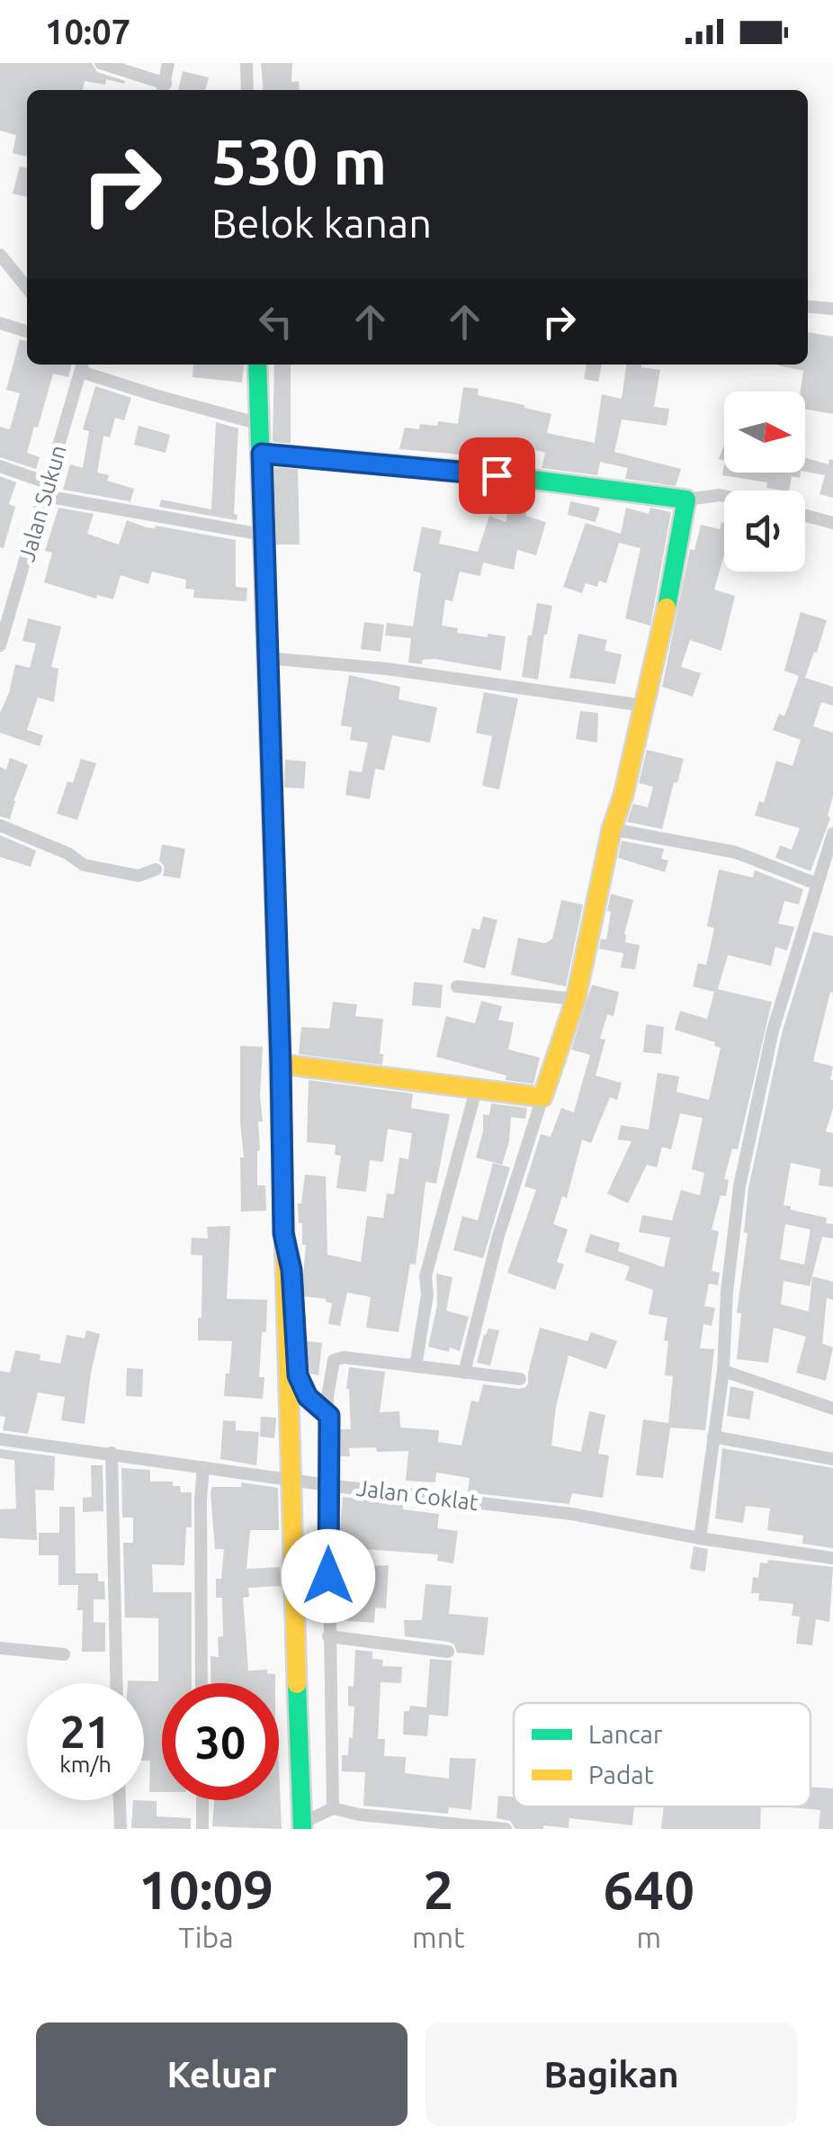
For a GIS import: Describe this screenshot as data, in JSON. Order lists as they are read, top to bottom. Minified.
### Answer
{"streets":{"street":["Jalan Sukun","Jalan Coklat"]},"legend":["Lancar","Padat"],"north":"right","page":{"status":"10:07","turn":["530 m","Belok kanan"],"speed":"21 km/h","limit":"30","eta":["10:09","Tiba","2","mnt","640","m"],"buttons":["Keluar","Bagikan"]}}
